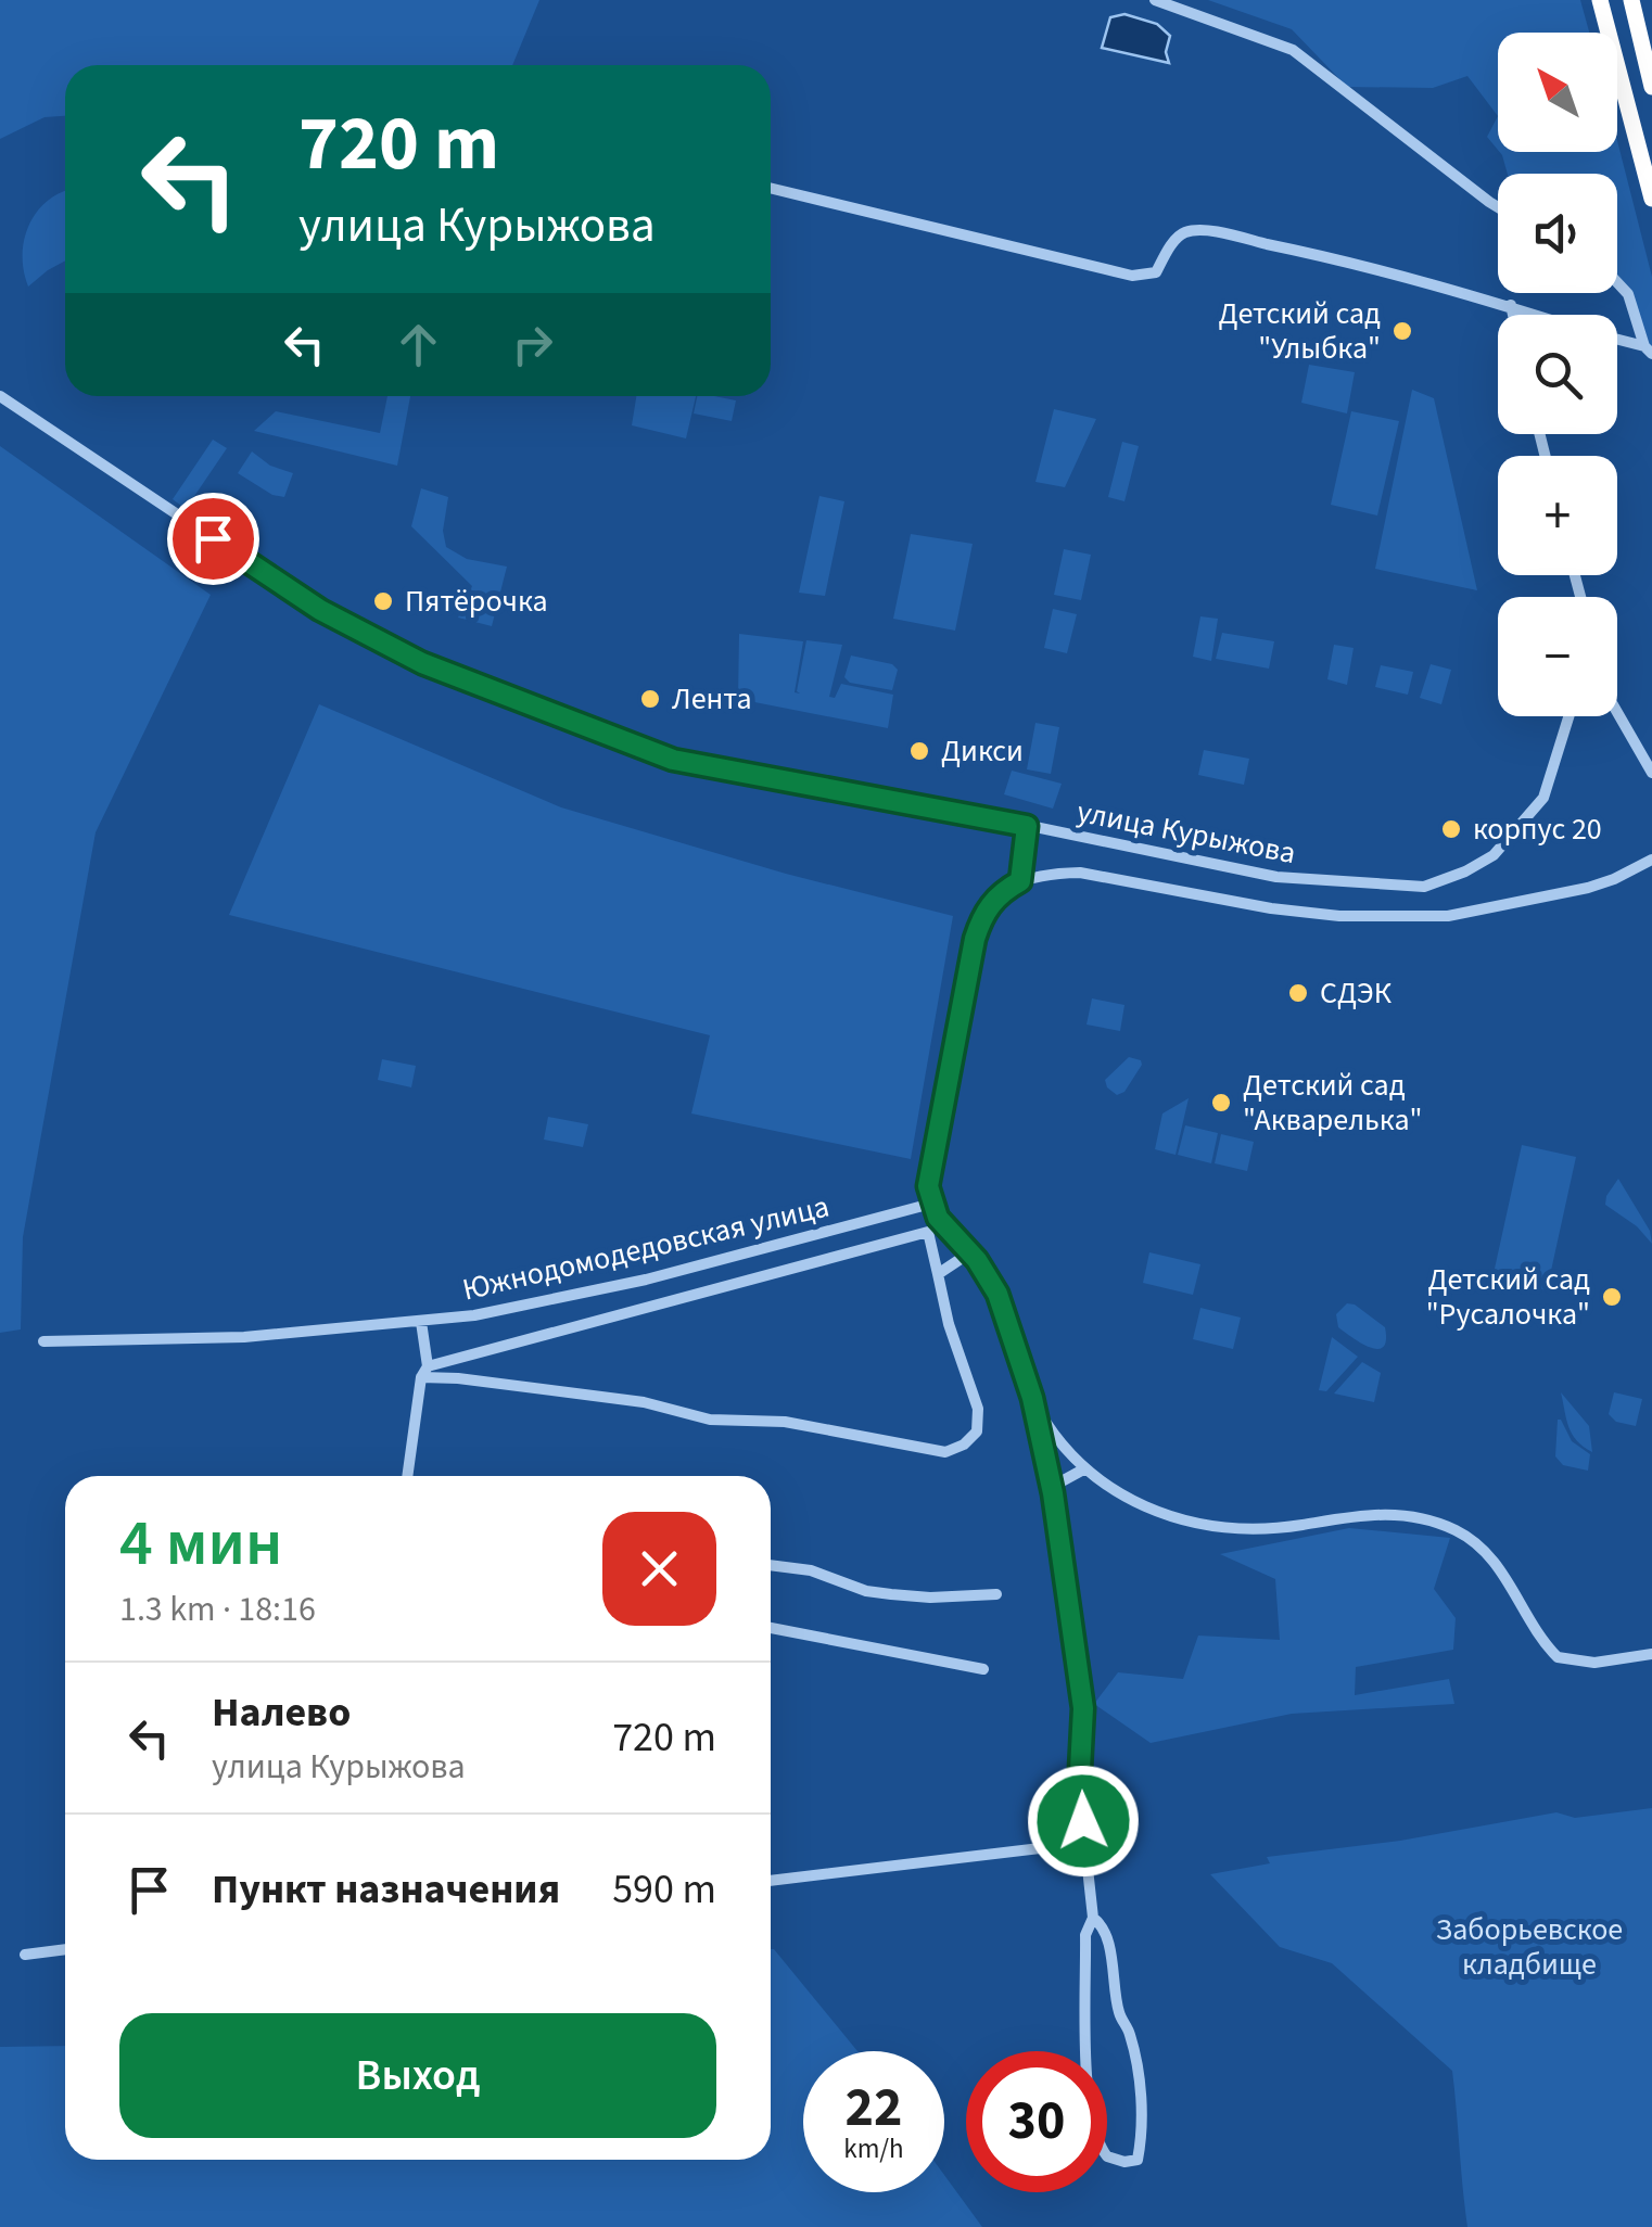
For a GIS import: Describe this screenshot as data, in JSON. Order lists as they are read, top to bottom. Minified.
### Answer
{"streets":{"street":["улица Курыжова","Южнодомодедовская улица"]},"parks":["Заборьевское кладбище"],"places":["Детский сад \"Улыбка\"","Пятёрочка","Лента","Дикси","корпус 20","СДЭК","Детский сад \"Акварелька\"","Детский сад \"Русалочка\""],"north":"top left","page":{"map_buttons":["+","−"],"turn":["720 m","улица Курыжова"],"heading":["4 мин","1.3 km · 18:16"],"list":[{"name":"Налево","note":"улица Курыжова","value":"720 m"},{"name":"Пункт назначения","value":"590 m"}],"buttons":"Выход","speed":"22 km/h","limit":"30"}}
